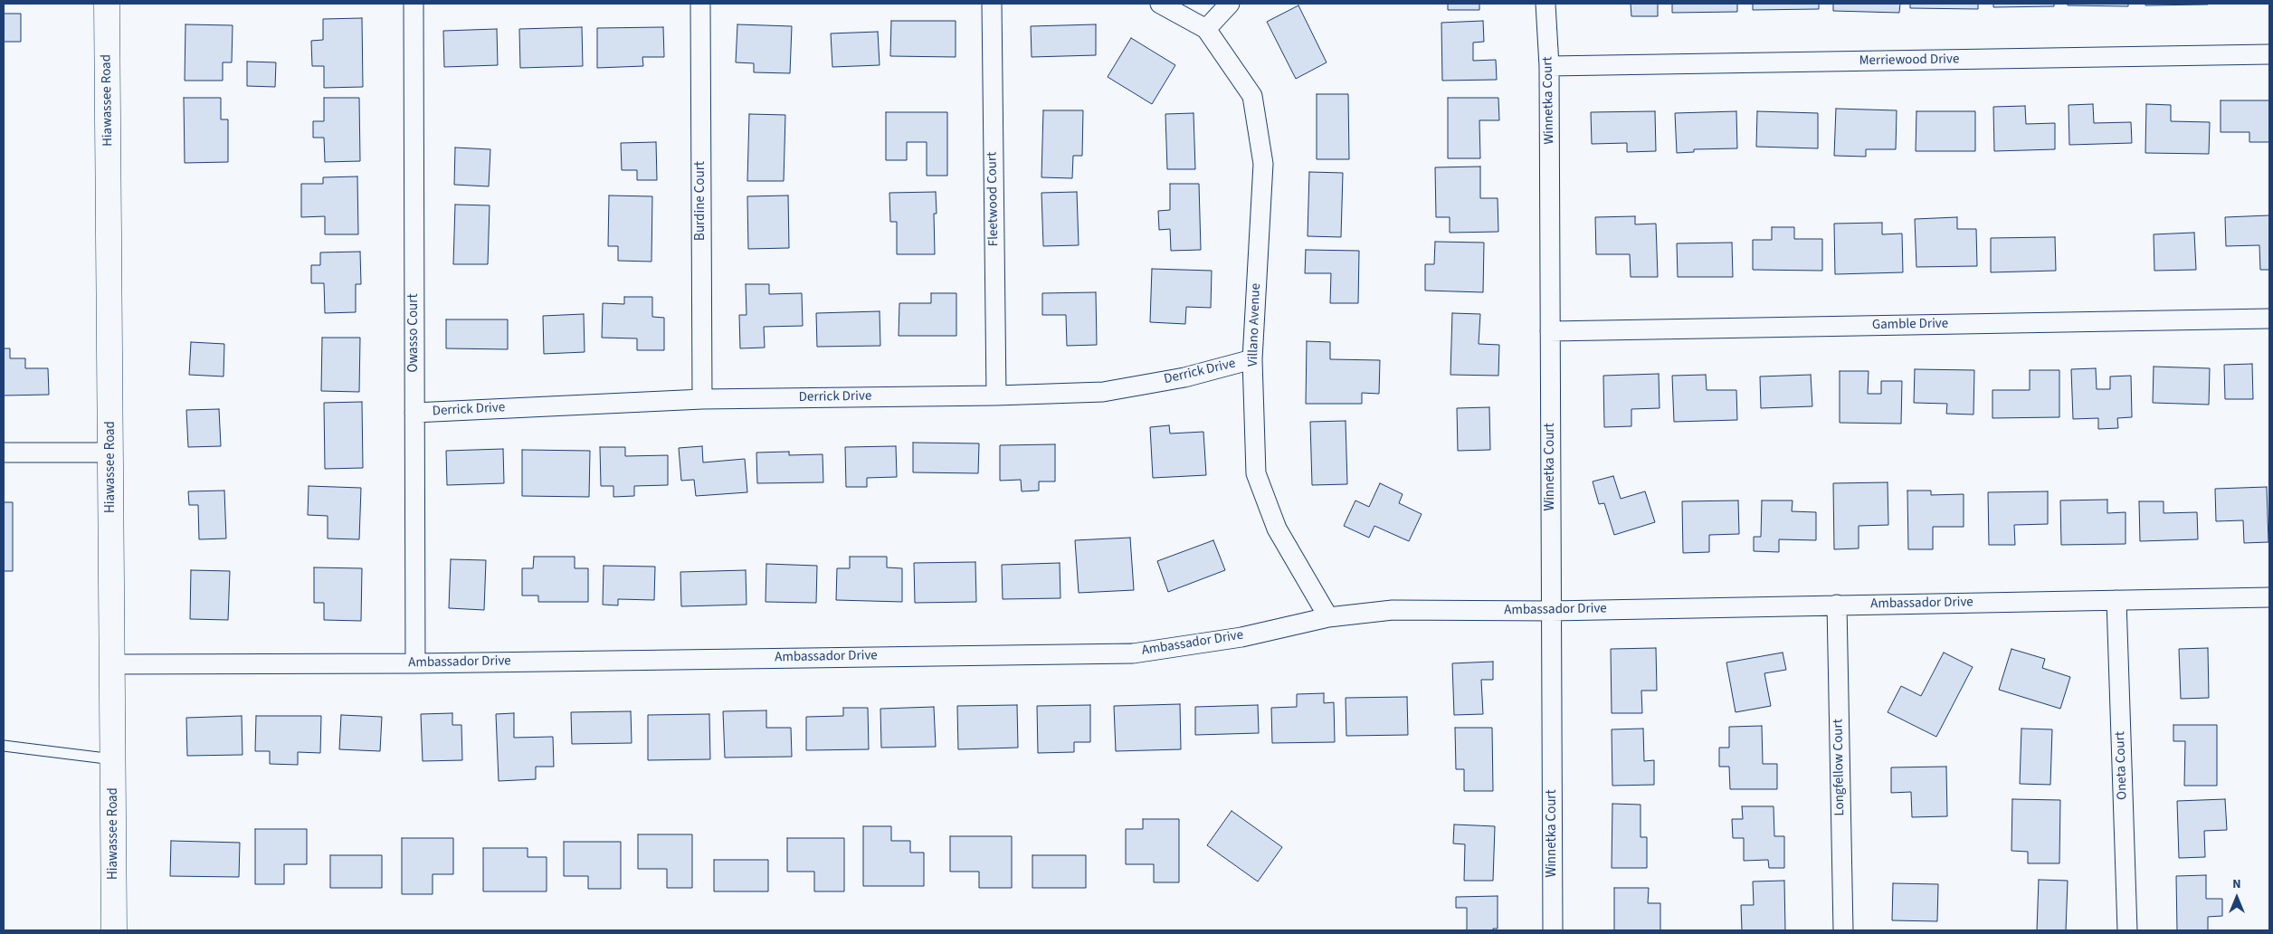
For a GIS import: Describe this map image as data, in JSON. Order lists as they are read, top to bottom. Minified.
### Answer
{"streets":{"main road":["Hiawassee Road"],"street":["Merriewood Drive","Winnetka Court","Fleetwood Court","Burdine Court","Villano Avenue","Gamble Drive","Owasso Court","Derrick Drive","Ambassador Drive","Oneta Court","Longfellow Court"]},"crossings":[["Merriewood Drive","Winnetka Court"],["Hiawassee Road","Ambassador Drive"],["Winnetka Court","Gamble Drive"],["Winnetka Court","Ambassador Drive"],["Fleetwood Court","Derrick Drive"],["Burdine Court","Derrick Drive"],["Villano Avenue","Derrick Drive"],["Villano Avenue","Ambassador Drive"],["Owasso Court","Derrick Drive"],["Owasso Court","Ambassador Drive"],["Ambassador Drive","Oneta Court"],["Ambassador Drive","Longfellow Court"]],"north":"top"}
